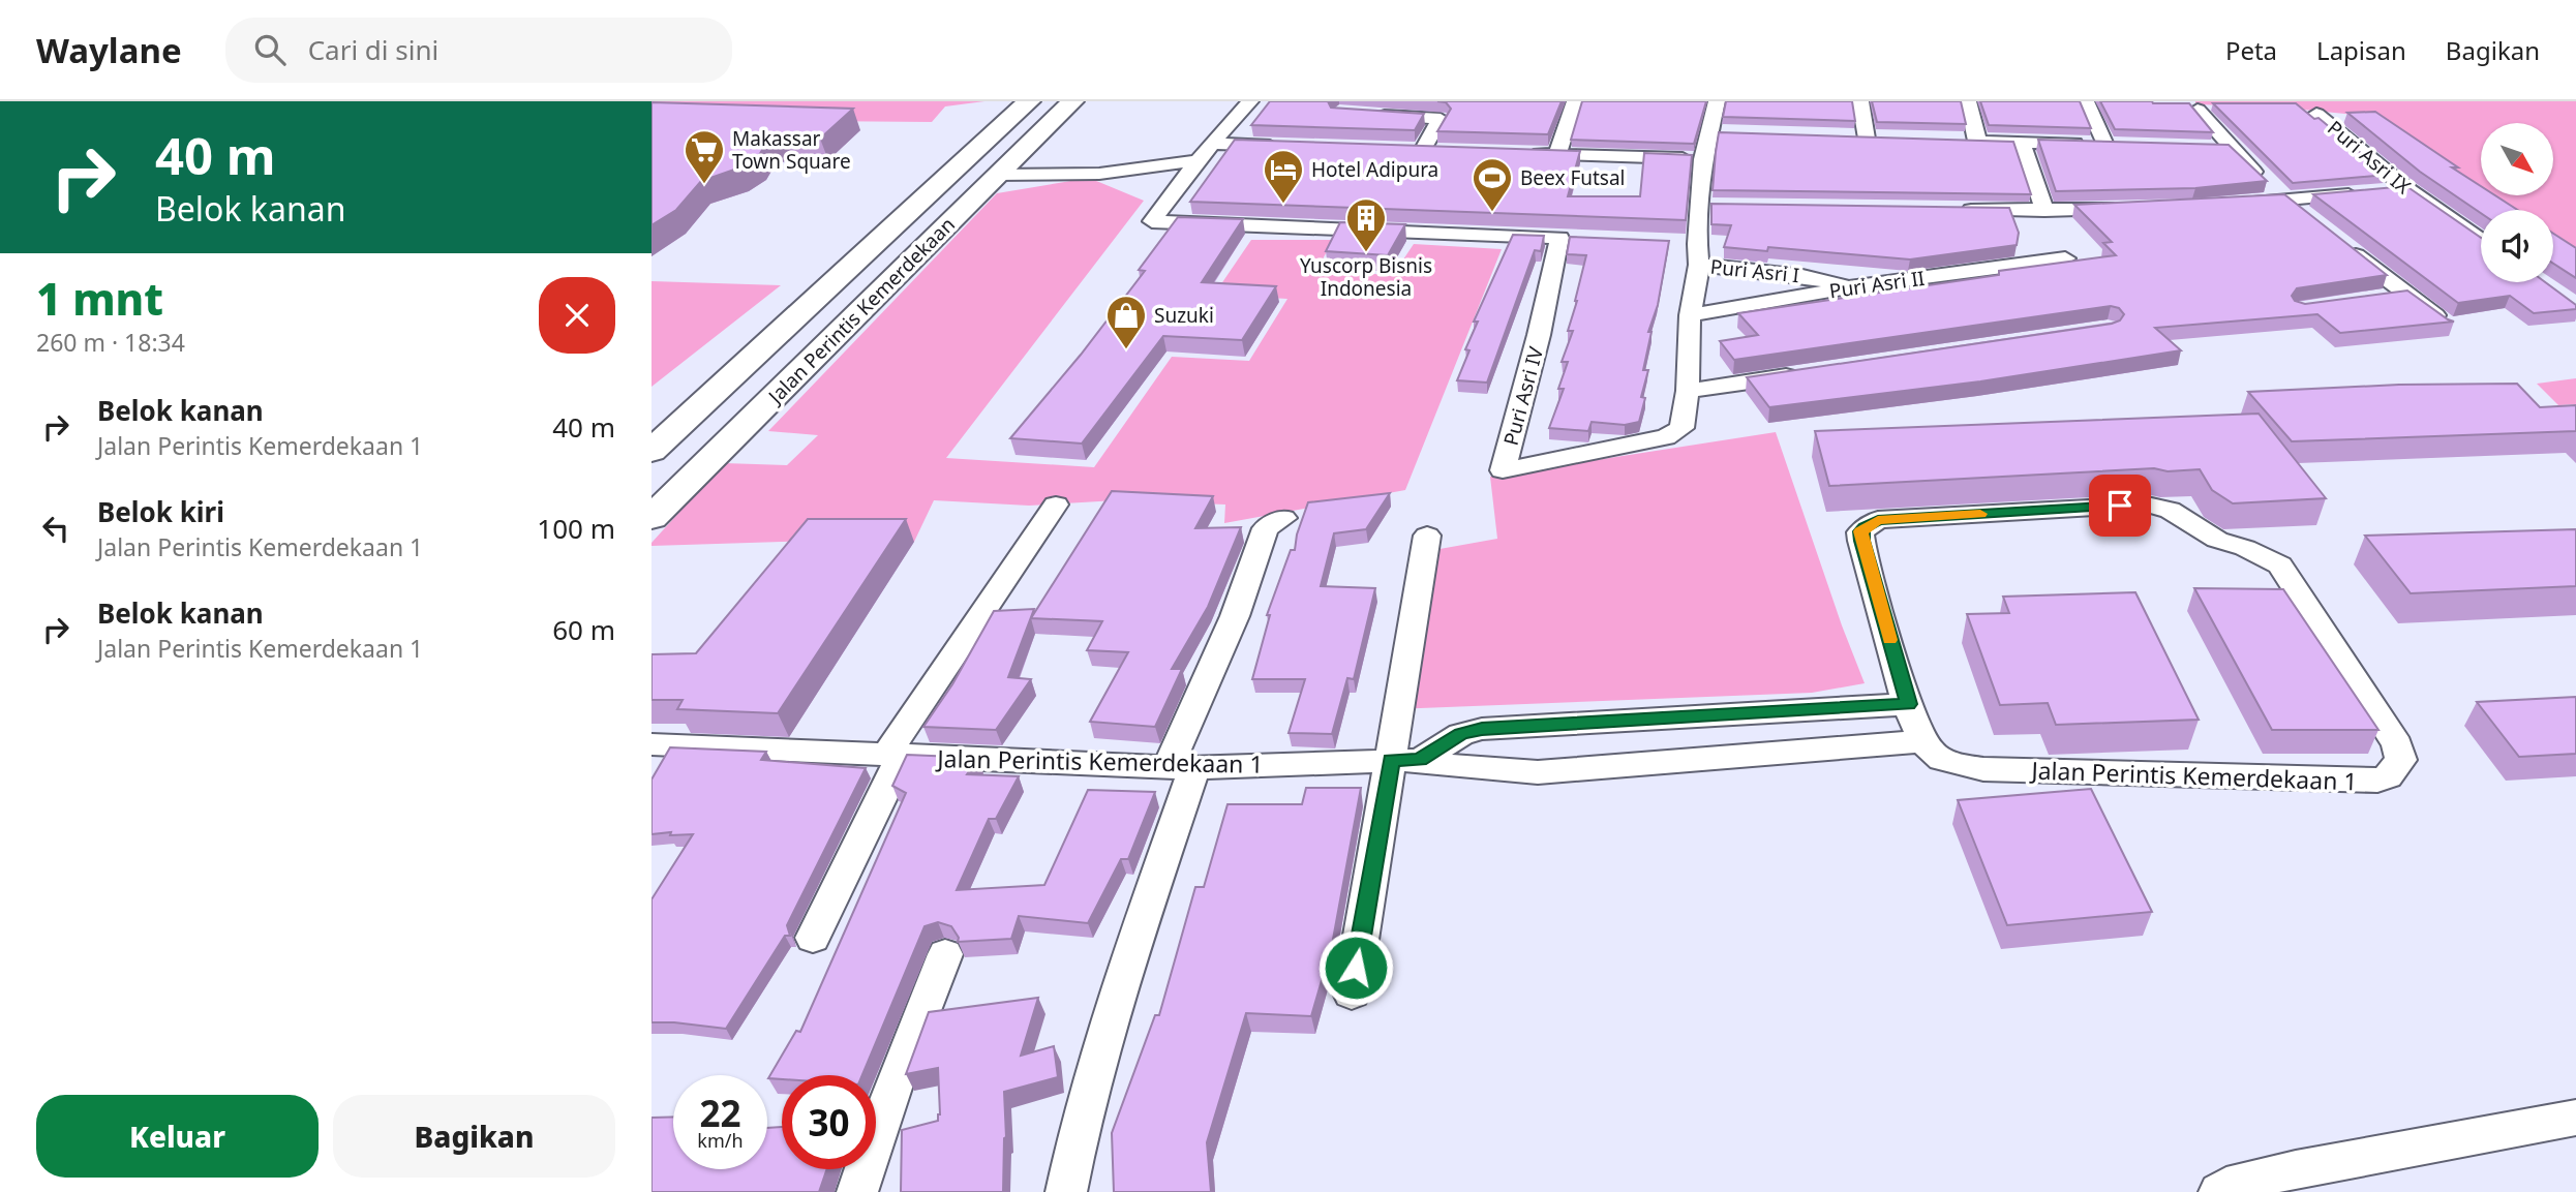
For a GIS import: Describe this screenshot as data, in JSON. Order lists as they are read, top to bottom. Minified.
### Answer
{"streets":{"highway":["Jalan Perintis Kemerdekaan"],"street":["Puri Asri IX","Puri Asri I","Puri Asri II","Puri Asri IV","Jalan Perintis Kemerdekaan 1"]},"crossings":[["Puri Asri I","Puri Asri II"]],"places":{"supermarket":["Makassar Town Square"],"hotel":["Hotel Adipura"],"sports":["Beex Futsal"],"building":["Yuscorp Bisnis Indonesia"],"shop":["Suzuki"]},"north":"bottom right","page":{"header":"Waylane","search":"Cari di sini","nav":["Peta","Lapisan","Bagikan"],"turn":["40 m","Belok kanan"],"heading":["1 mnt","260 m · 18:34"],"list":[{"name":"Belok kanan","note":"Jalan Perintis Kemerdekaan 1","value":"40 m"},{"name":"Belok kiri","note":"Jalan Perintis Kemerdekaan 1","value":"100 m"},{"name":"Belok kanan","note":"Jalan Perintis Kemerdekaan 1","value":"60 m"}],"speed":"22 km/h","limit":"30","buttons":["Keluar","Bagikan"]}}
